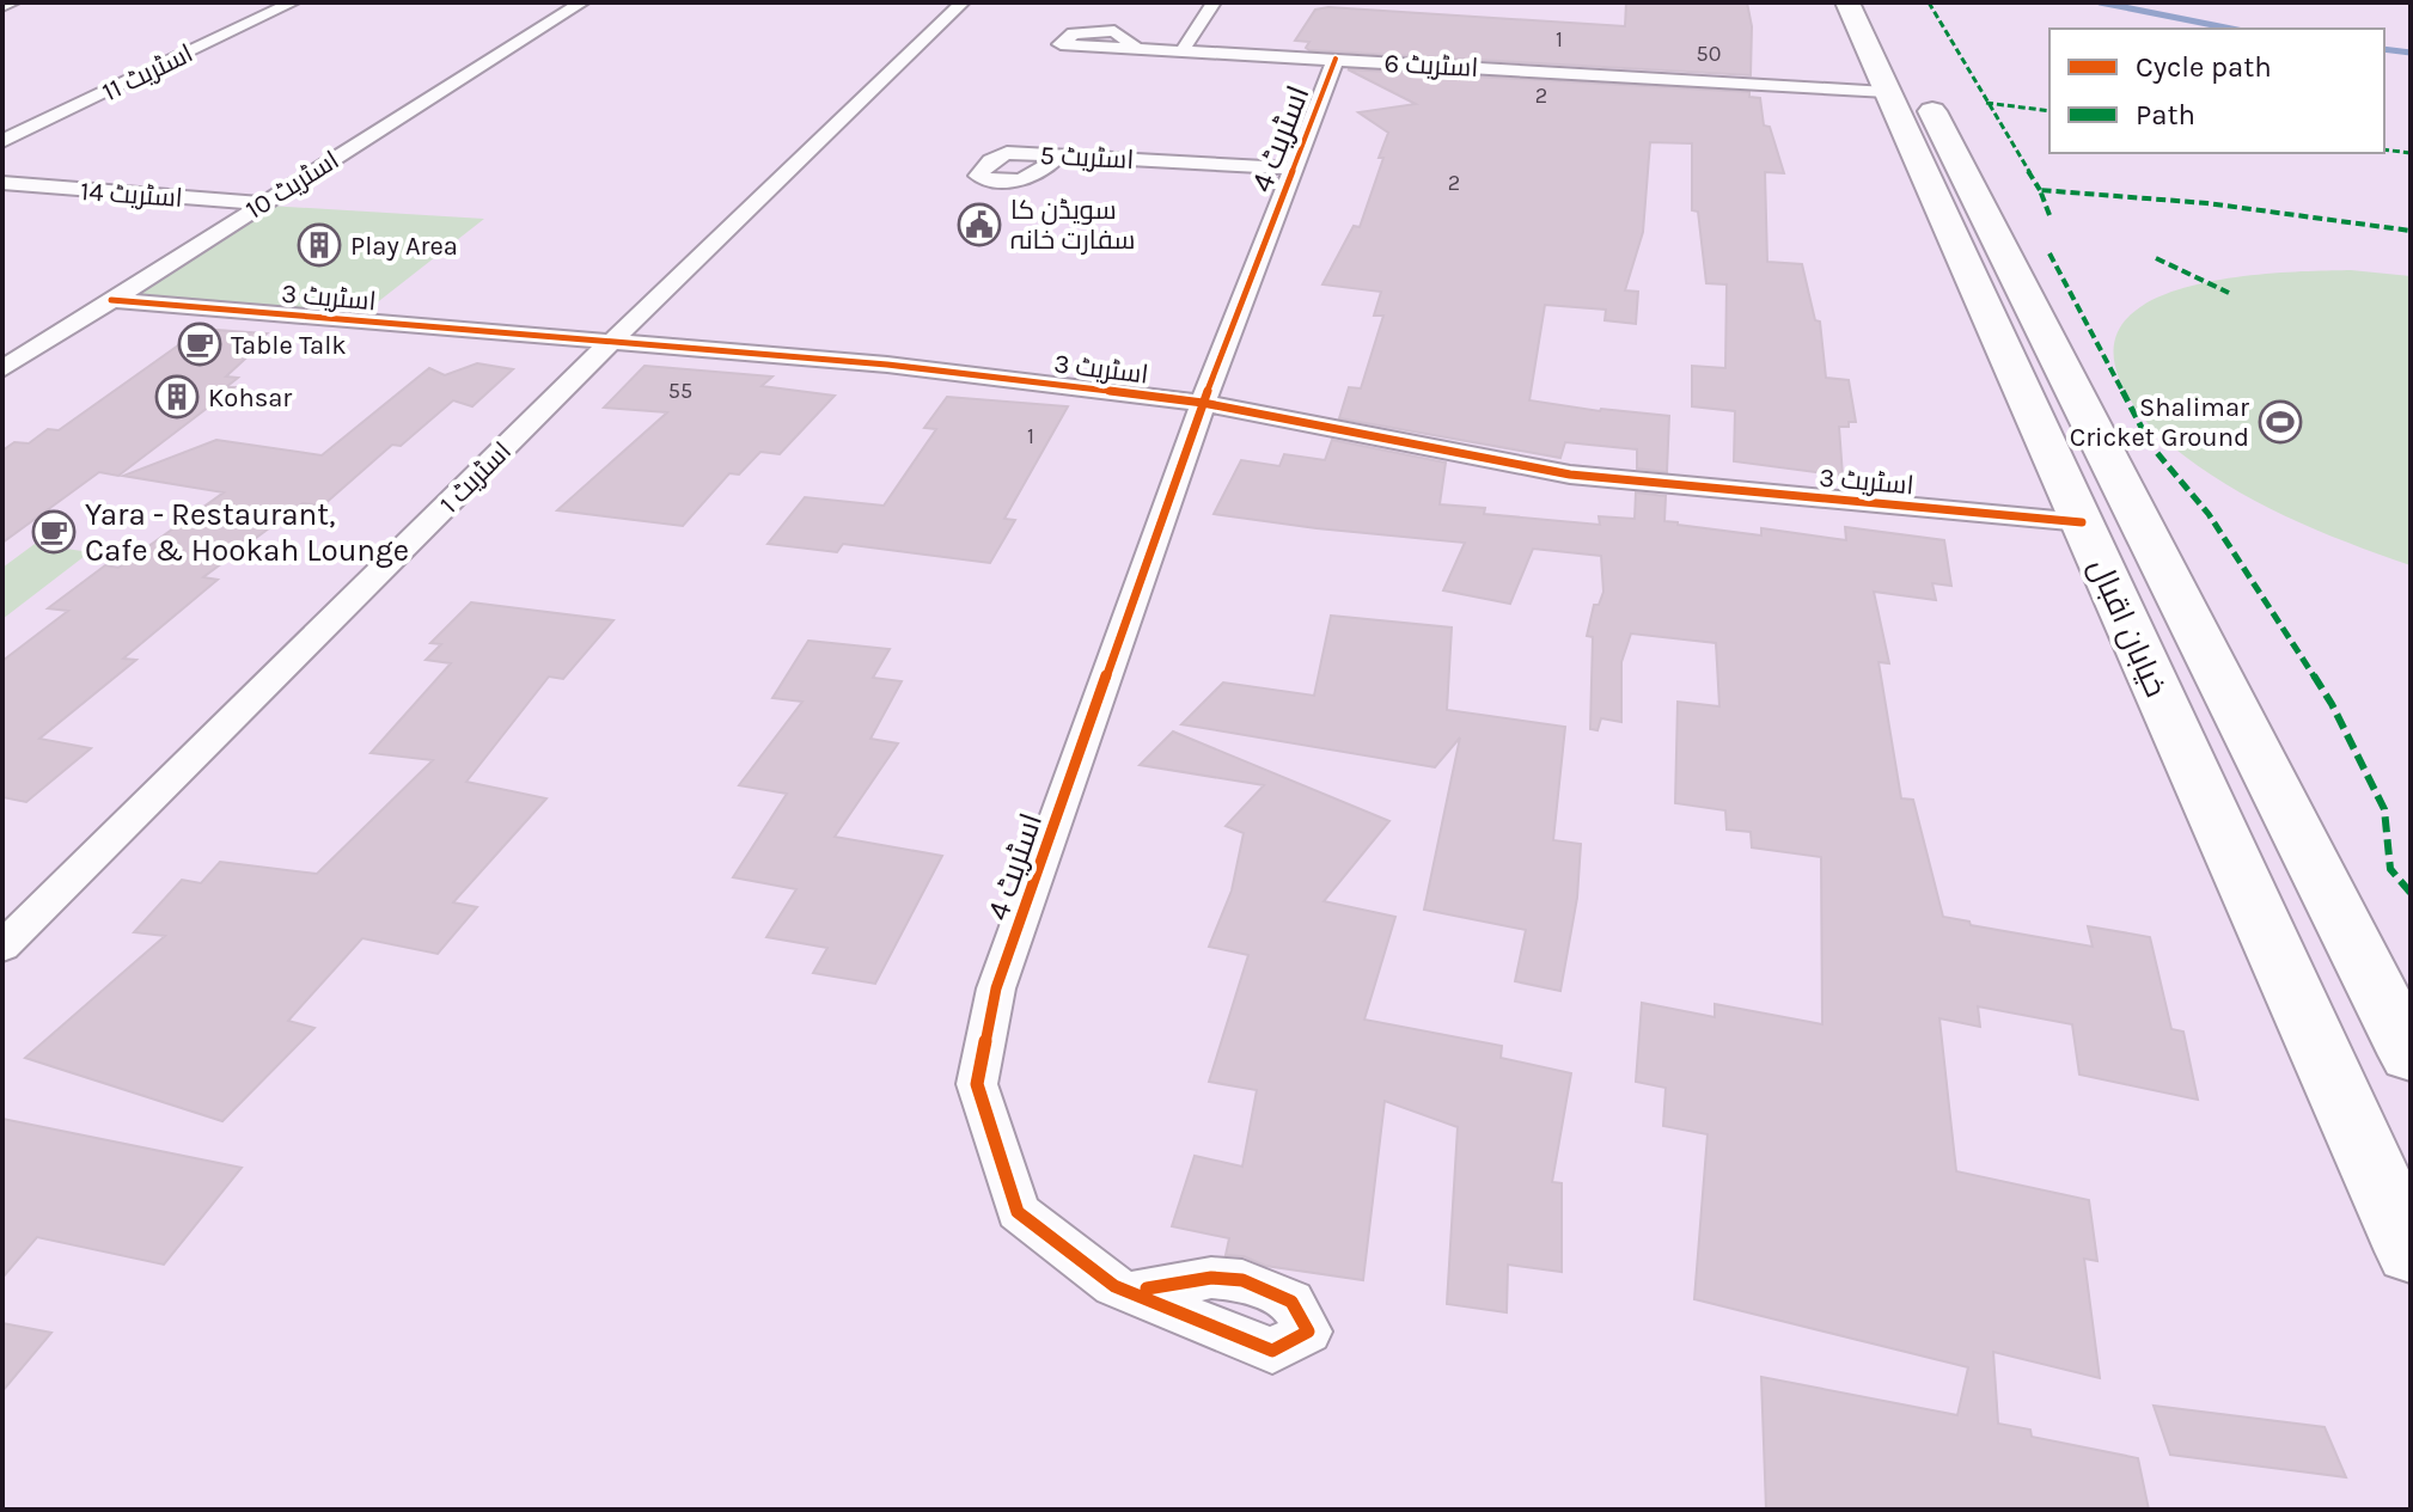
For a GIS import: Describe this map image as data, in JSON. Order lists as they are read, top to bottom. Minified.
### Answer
{"streets":{"main road":["خیابان اقبال"],"street":["اسٹریٹ 6","اسٹریٹ 11","اسٹریٹ 4","اسٹریٹ 5","اسٹریٹ 10","اسٹریٹ 14","اسٹریٹ 3","اسٹریٹ 1"]},"crossings":[["اسٹریٹ 6","اسٹریٹ 4"],["اسٹریٹ 6","خیابان اقبال"],["اسٹریٹ 4","اسٹریٹ 5"],["اسٹریٹ 4","اسٹریٹ 3"],["اسٹریٹ 10","اسٹریٹ 14"],["اسٹریٹ 10","اسٹریٹ 3"],["اسٹریٹ 3","اسٹریٹ 1"],["اسٹریٹ 3","خیابان اقبال"]],"places":{"public building":["سویڈن کا سفارت خانہ"],"building":["Play Area","Kohsar"],"cafe":["Table Talk","Yara - Restaurant, Cafe & Hookah Lounge"],"sports":["Shalimar Cricket Ground"]},"house_numbers":["1","50","2","2","55","1"],"legend":["Cycle path","Path"]}
